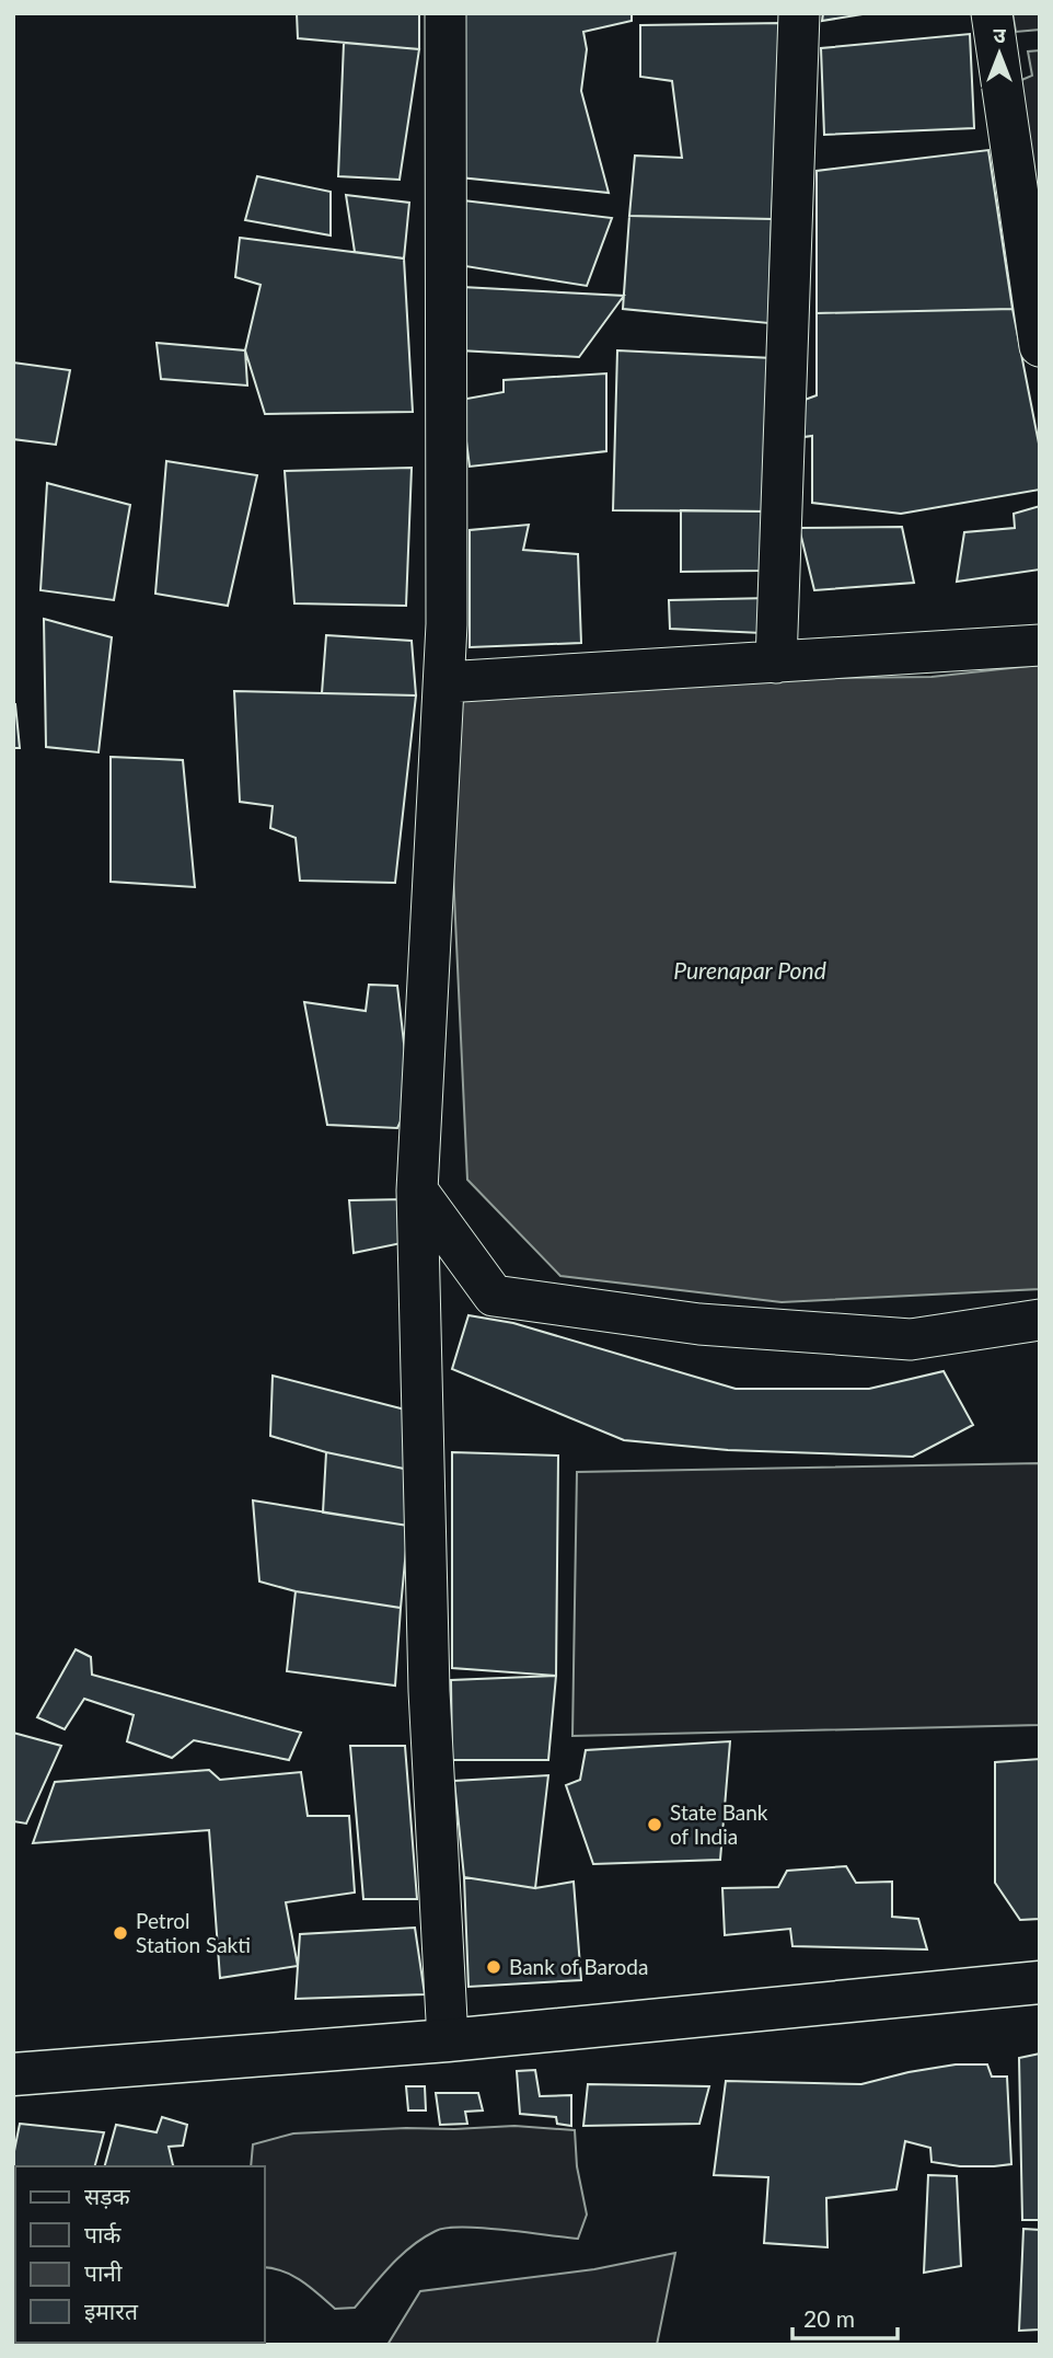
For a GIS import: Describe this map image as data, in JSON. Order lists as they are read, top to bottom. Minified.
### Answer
{"water":["Purenapar Pond"],"places":["State Bank of India","Petrol Station Sakti","Bank of Baroda"],"legend":["सड़क","पार्क","पानी","इमारत"],"scale_bar":"20 m","north":"top"}
